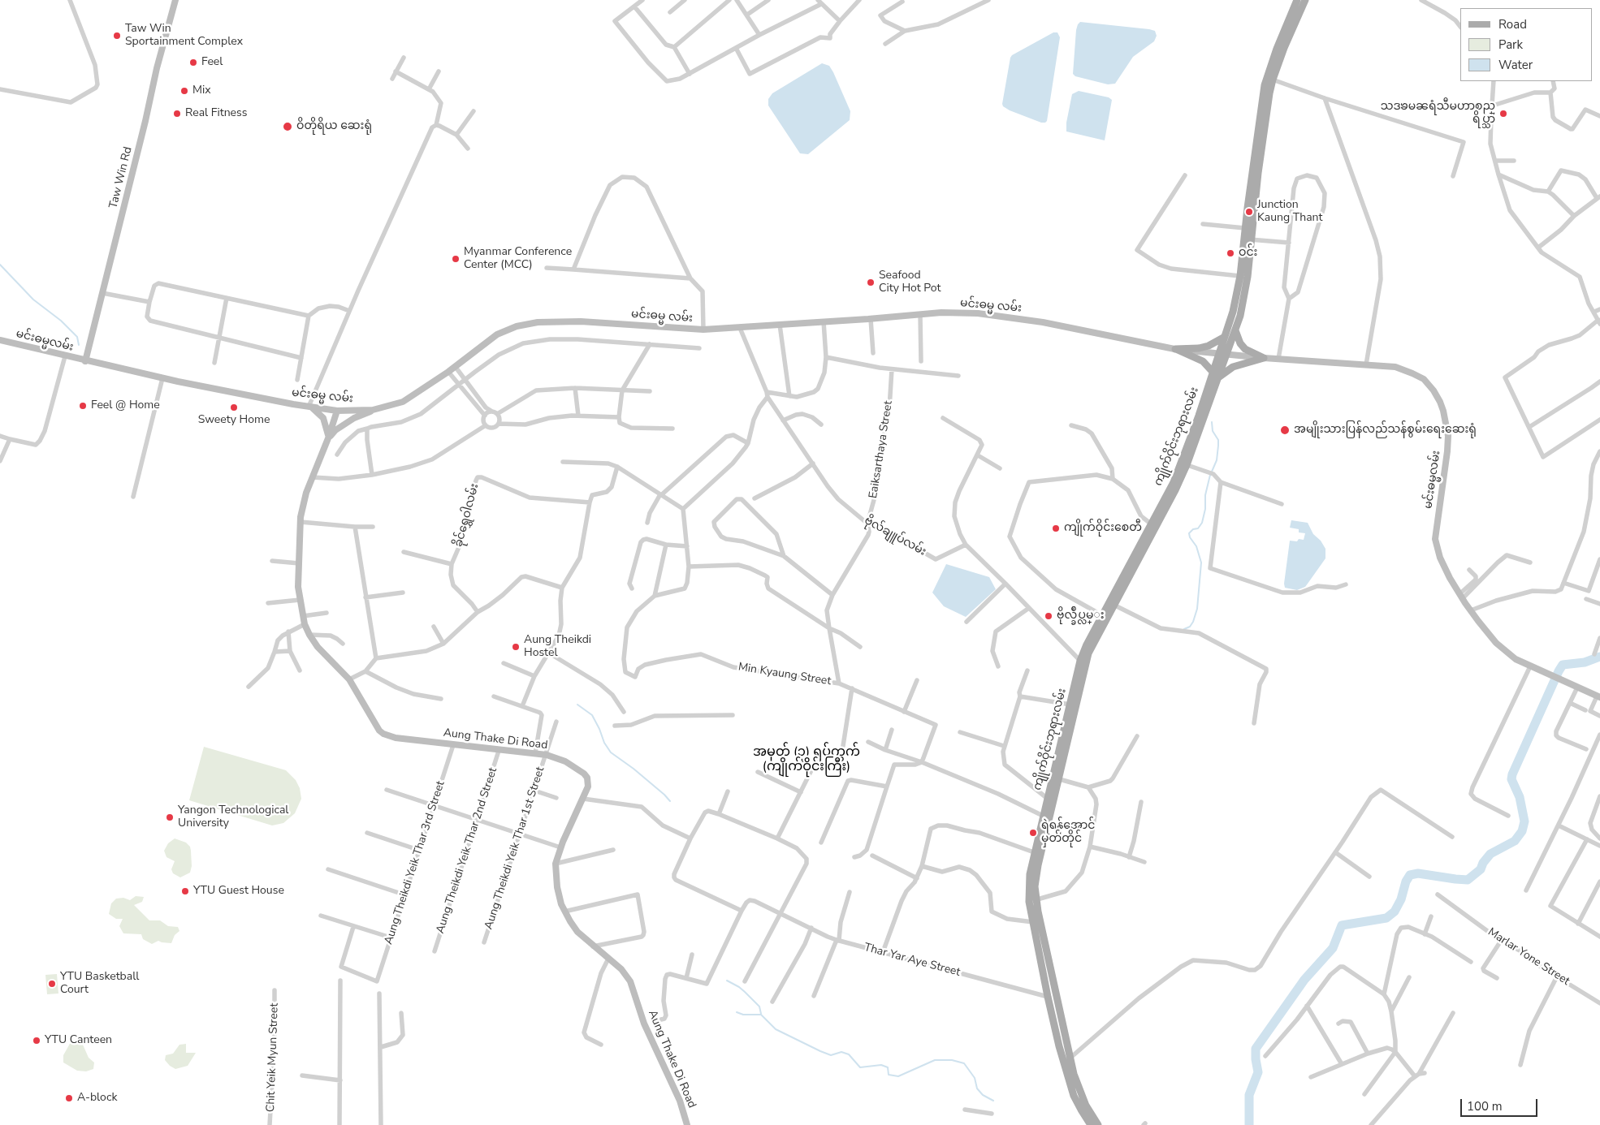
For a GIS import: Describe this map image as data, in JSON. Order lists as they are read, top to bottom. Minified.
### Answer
{"streets":{"main road":["Taw Win Rd","မင်းဓမ္မ လမ်း","မင်းဓမ္မလမ်း","ကျိုက်ဝိုင်းဘုရားလမ်း","Aung Thake Di Road"],"street":["Eaiksarthaya Street","ခိုင်ရွှေဝါလမ်း","ဗိုလ်ချူပ်လမ်း","Min Kyaung Street","Aung Theikdi Yeik Thar 1st Street","Aung Theikdi Yeik Thar 2nd Street","Aung Theikdi Yeik Thar 3rd Street","Marlar Yone Street","Thar Yar Aye Street","Chit Yeik Myun Street"]},"crossings":[["Taw Win Rd","မင်းဓမ္မ လမ်း"],["Taw Win Rd","မင်းဓမ္မလမ်း"],["မင်းဓမ္မ လမ်း","မင်းဓမ္မလမ်း"],["မင်းဓမ္မ လမ်း","ကျိုက်ဝိုင်းဘုရားလမ်း"],["မင်းဓမ္မ လမ်း","ဗိုလ်ချူပ်လမ်း"],["မင်းဓမ္မ လမ်း","Aung Thake Di Road"],["ကျိုက်ဝိုင်းဘုရားလမ်း","Thar Yar Aye Street"],["Eaiksarthaya Street","ဗိုလ်ချူပ်လမ်း"],["Eaiksarthaya Street","Min Kyaung Street"],["Aung Thake Di Road","Aung Theikdi Yeik Thar 1st Street"],["Aung Thake Di Road","Aung Theikdi Yeik Thar 2nd Street"],["Aung Thake Di Road","Aung Theikdi Yeik Thar 3rd Street"]],"districts":["အမှတ် (၃) ရပ်ကွက် (ကျိုက်ဝိုင်းကြီး)"],"places":["Taw Win Sportainment Complex","Feel","Mix","Real Fitness","သဒၶမၼရံသီမဟာစည္ ရိပ္သာ","ဝိတိုရိယ ဆေးရုံ","Junction Kaung Thant","ဝင်း","Myanmar Conference Center (MCC)","Seafood City Hot Pot","Feel @ Home","Sweety Home","အမျိုးသားပြန်လည်သန်စွမ်းရေးဆေးရုံ","ကျိုက်ဝိုင်းစေတီ","ဗိုလ္ခ်ဳပ္လမ္း","Aung Theikdi Hostel","Yangon Technological University","ရဲရန်အောင် မှတ်တိုင်","YTU Guest House","YTU Basketball Court","YTU Canteen","A-block"],"legend":["Road","Park","Water"],"scale_bar":"100 m"}
